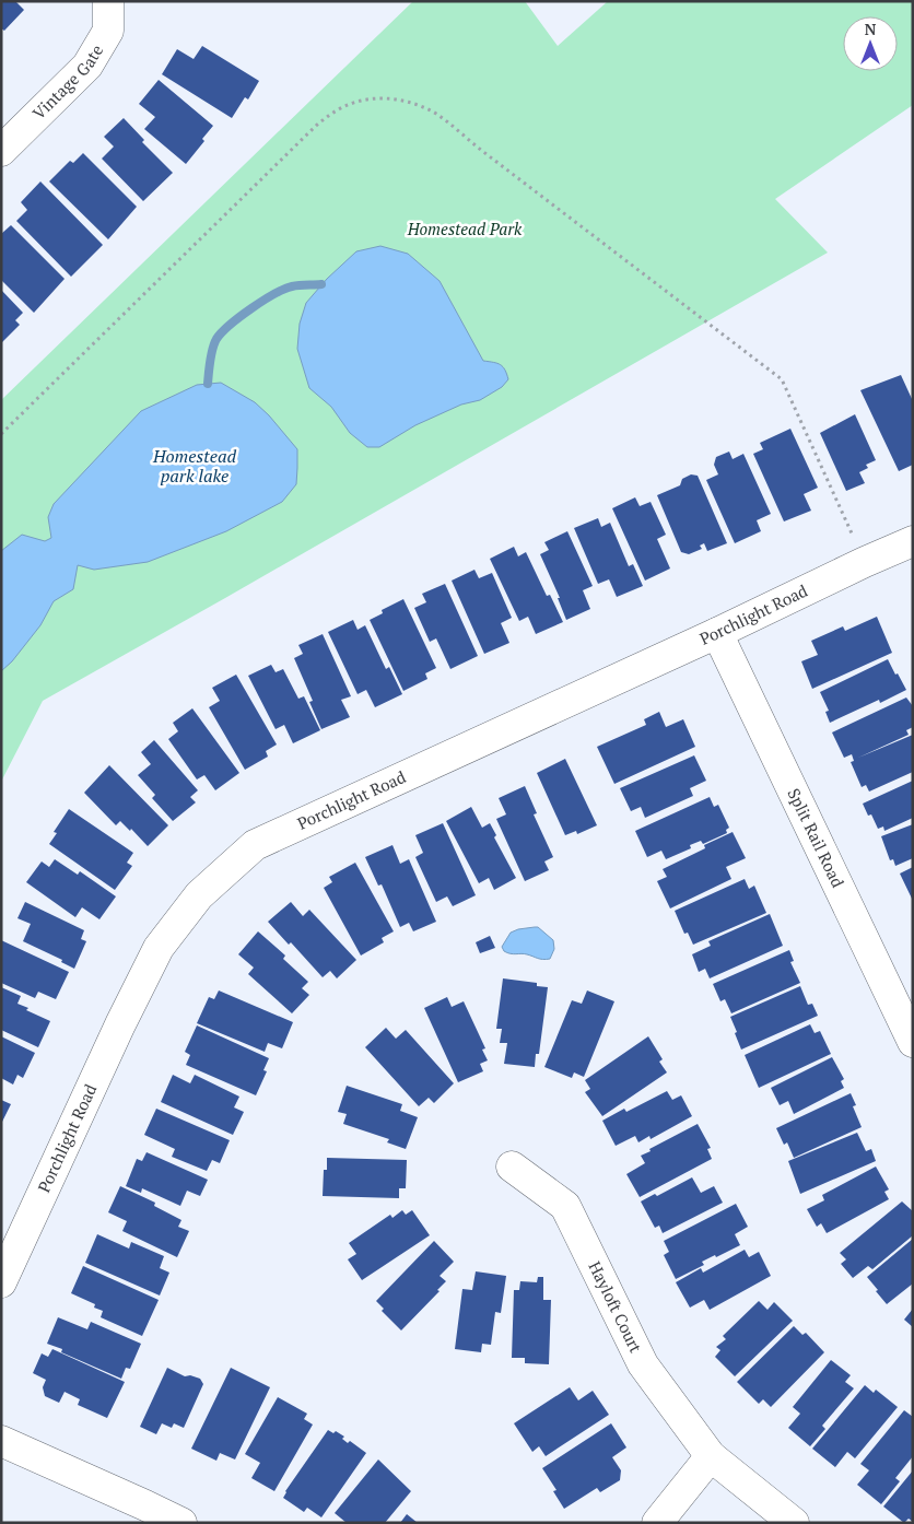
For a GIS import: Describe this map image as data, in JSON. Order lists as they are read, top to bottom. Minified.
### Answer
{"streets":{"street":["Vintage Gate","Porchlight Road","Split Rail Road","Hayloft Court"]},"crossings":[["Porchlight Road","Split Rail Road"]],"water":["Homestead park lake"],"parks":["Homestead Park"],"north":"top"}
